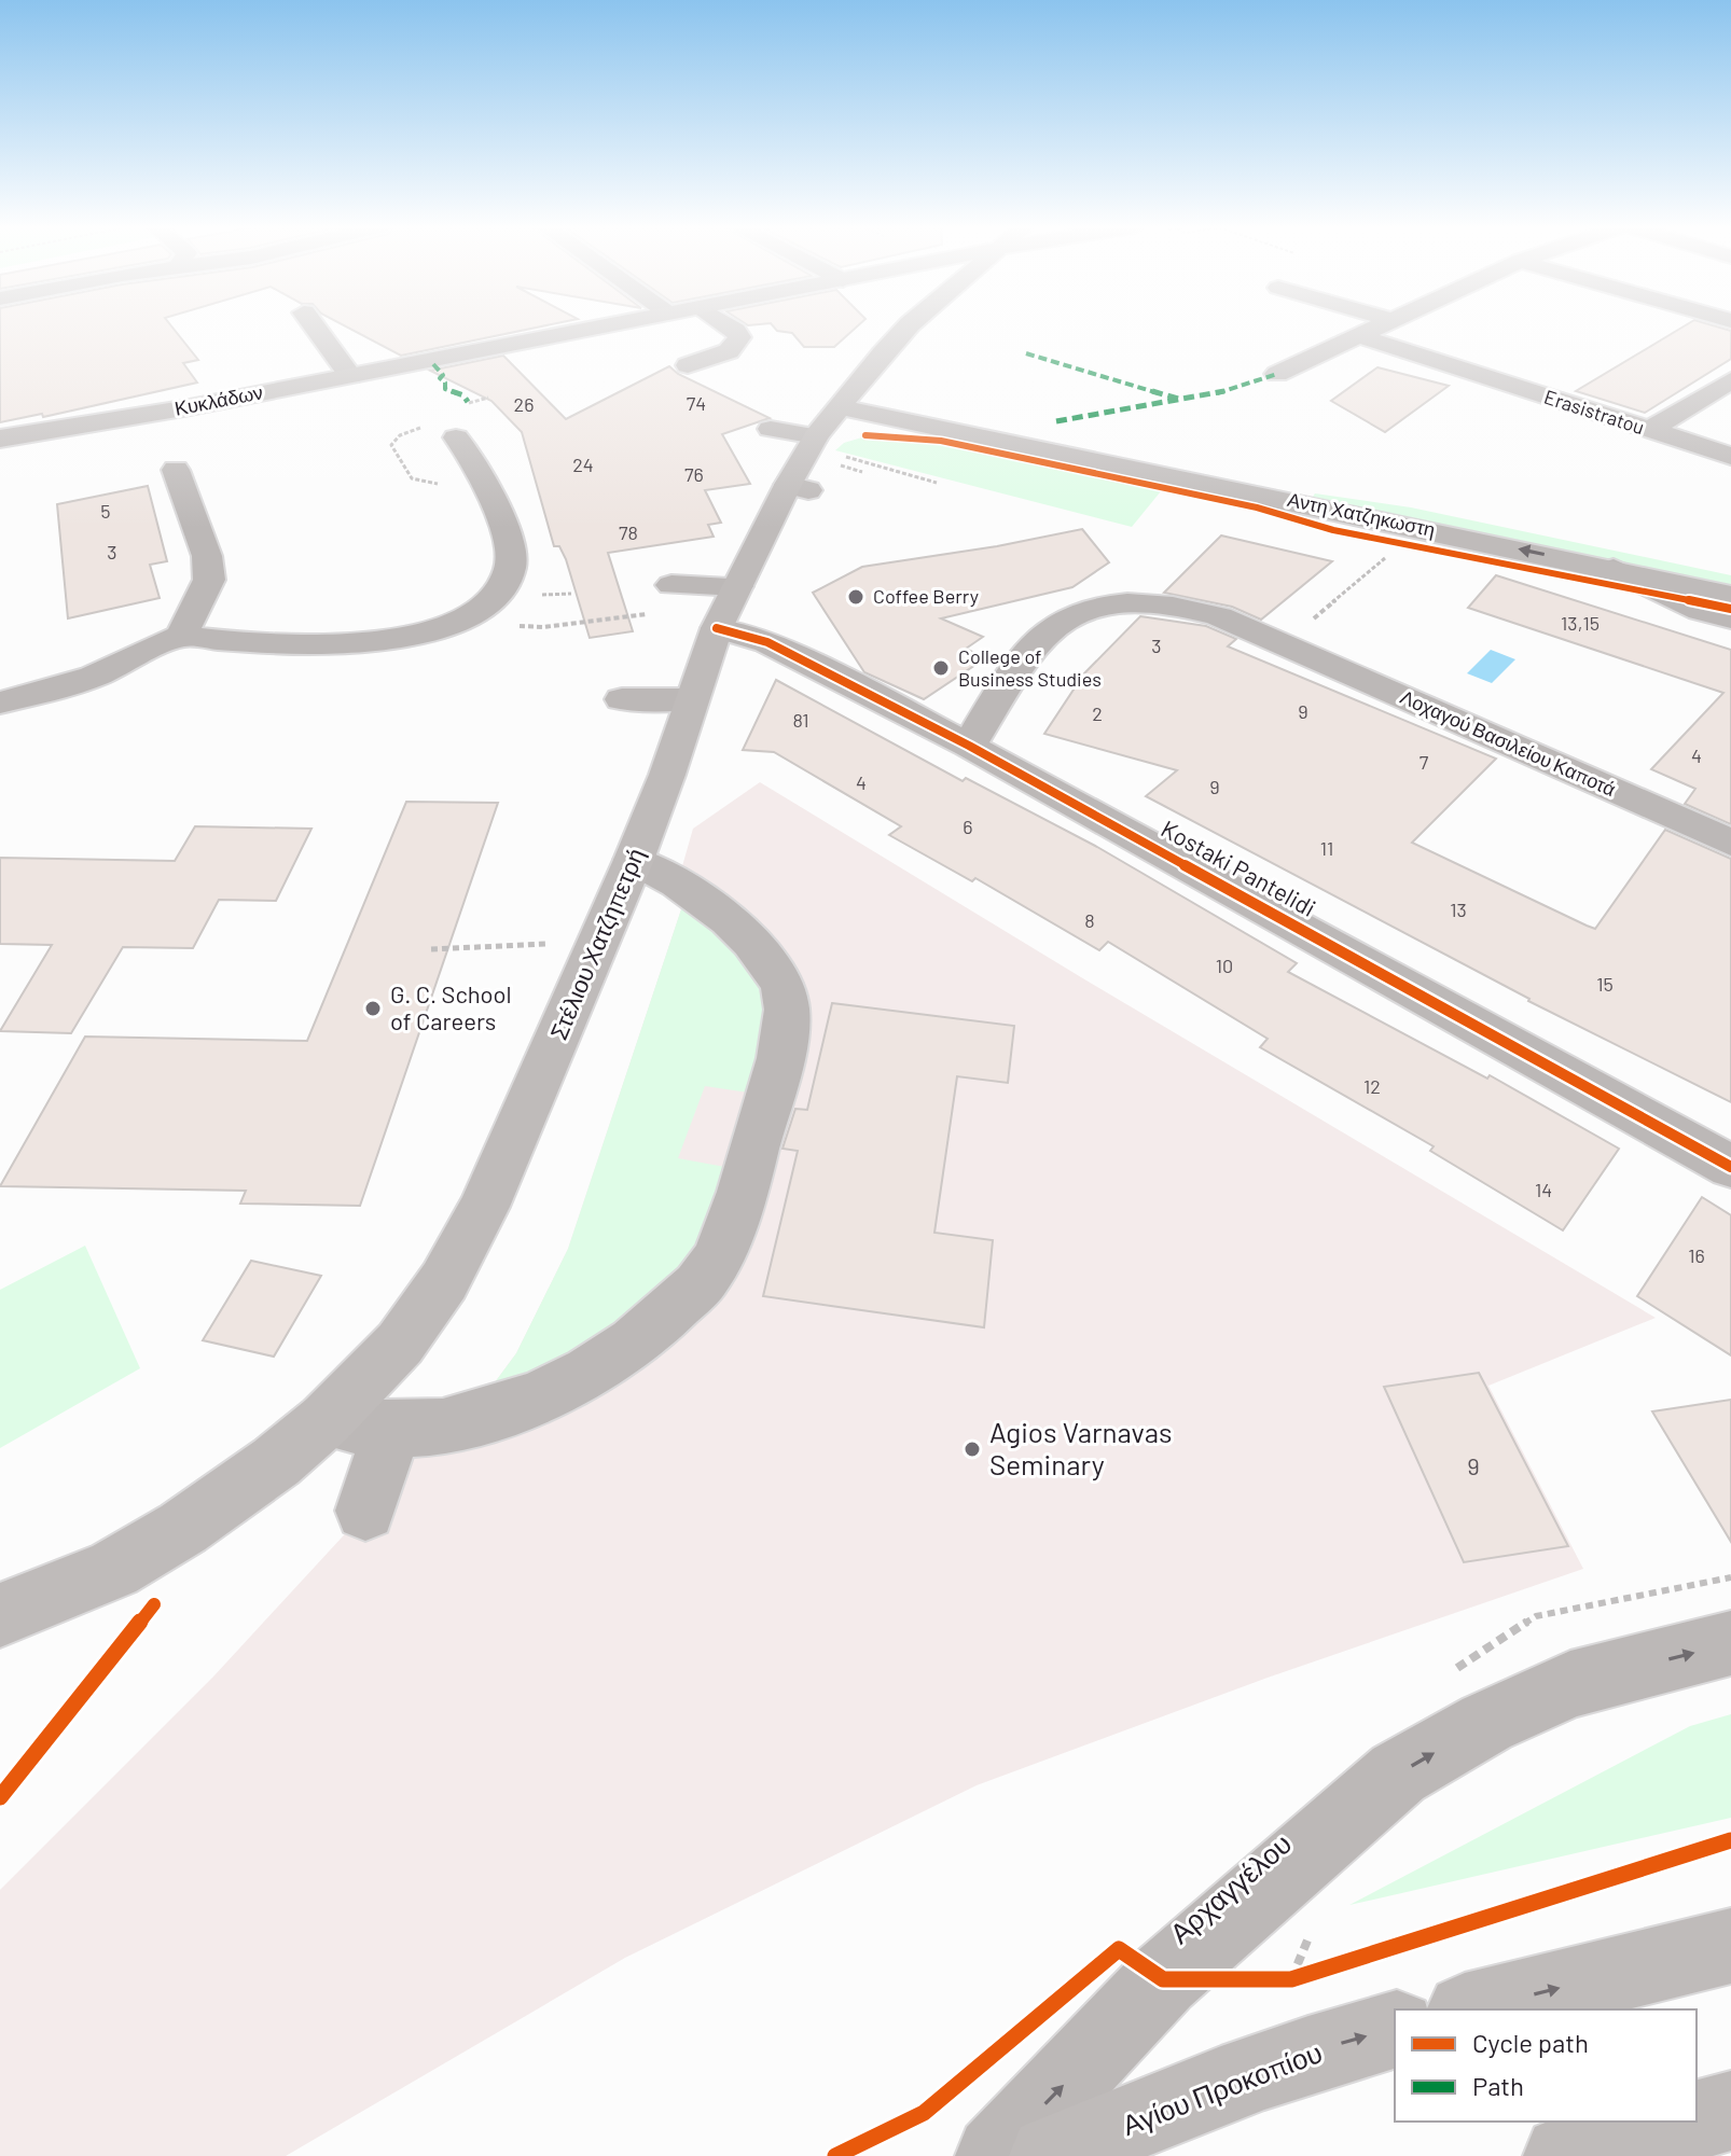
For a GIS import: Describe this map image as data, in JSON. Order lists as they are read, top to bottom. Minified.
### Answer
{"streets":{"main road":["Κυκλάδων","Αντη Χατζηκωστη","Στέλιου Χατζηπετρή","Αγίου Προκοπίου"],"street":["Erasistratou","Λοχαγού Βασιλείου Καποτά","Kostaki Pantelidi","Αρχαγγέλου"]},"crossings":[["Αντη Χατζηκωστη","Στέλιου Χατζηπετρή"],["Λοχαγού Βασιλείου Καποτά","Kostaki Pantelidi"],["Kostaki Pantelidi","Στέλιου Χατζηπετρή"]],"one_way":["Αρχαγγέλου","Αγίου Προκοπίου"],"places":["Coffee Berry","College of Business Studies","G. C. School of Careers","Agios Varnavas Seminary"],"house_numbers":["74","26","24","76","5","78","3","13,15","3","9","2","81","4","7","4","9","6","11","13","8","10","15","12","14","16","9"],"legend":["Cycle path","Path"]}
